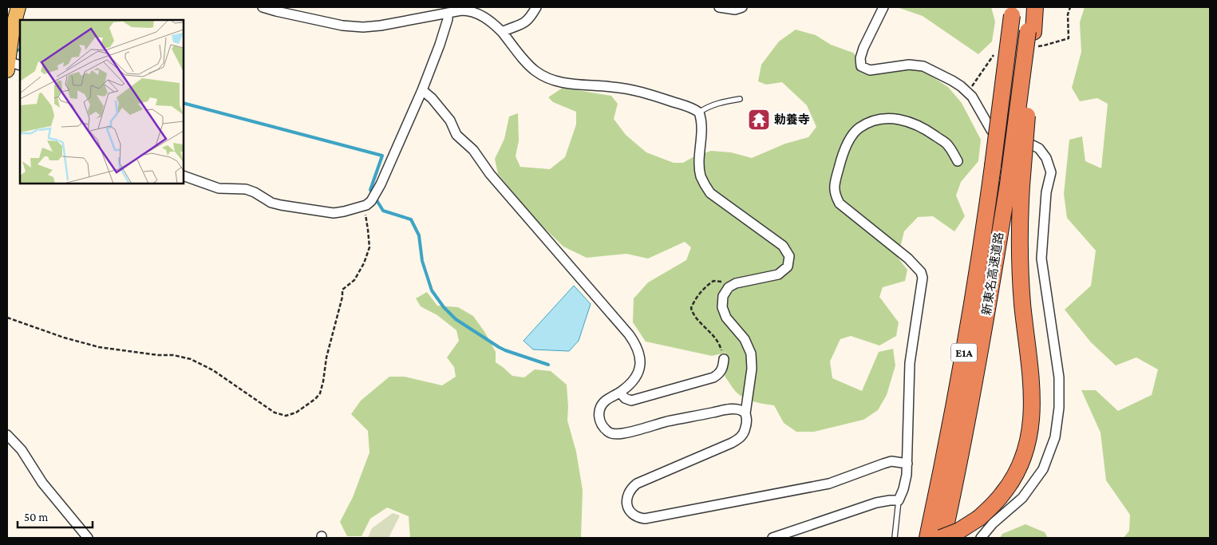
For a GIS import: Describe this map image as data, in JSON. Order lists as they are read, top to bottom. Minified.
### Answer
{"streets":{"highway":["新東名高速道路","E1A"]},"places":{"temple":["勅養寺"]},"scale_bar":"50 m"}
